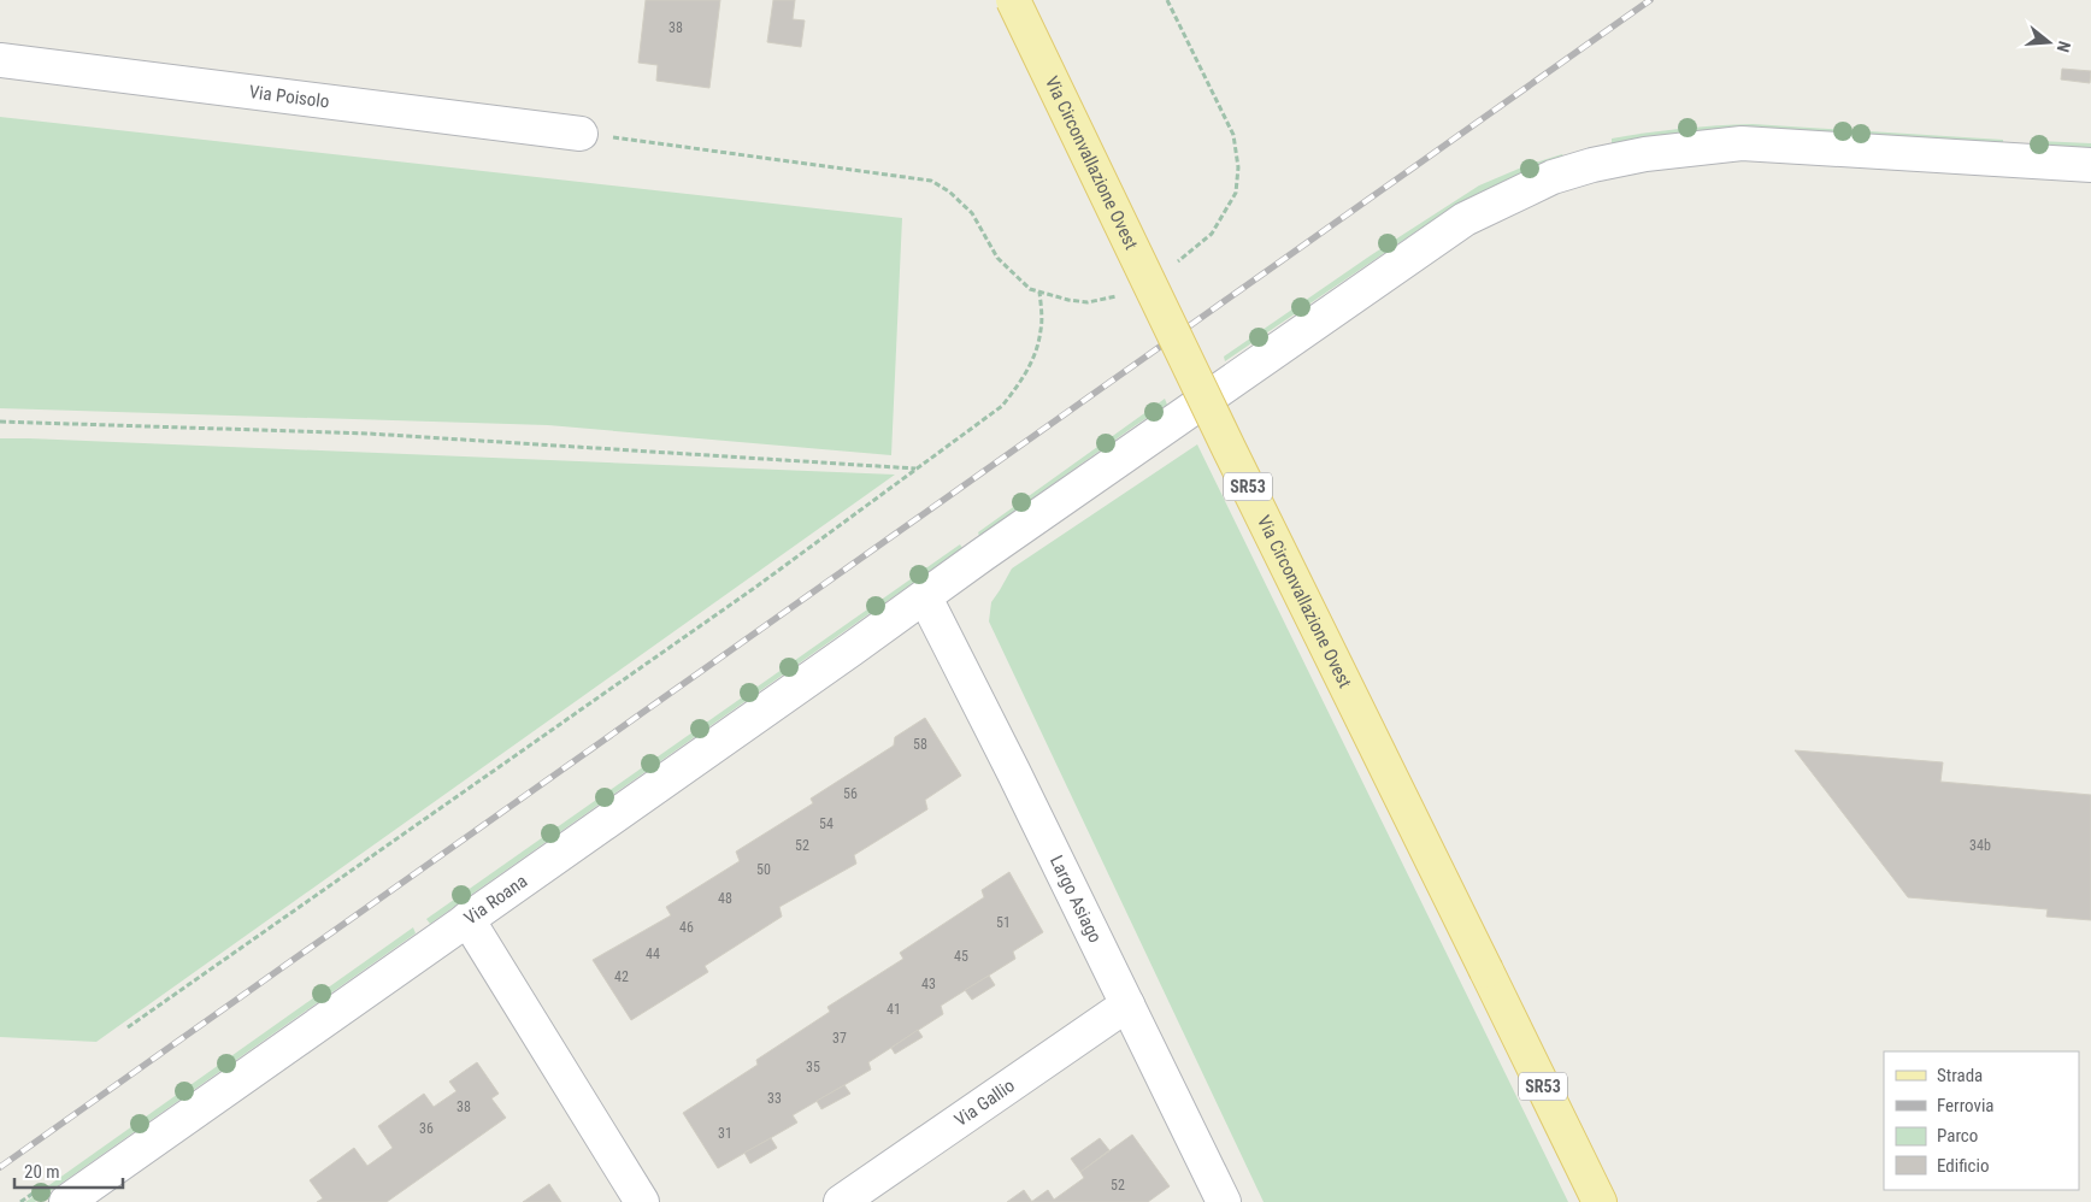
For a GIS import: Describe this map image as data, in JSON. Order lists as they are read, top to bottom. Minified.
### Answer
{"streets":{"main road":["Via Circonvallazione Ovest","SR53"],"street":["Via Poisolo","Largo Asiago","Via Roana","Via Gallio"]},"crossings":[["Largo Asiago","Via Roana"],["Largo Asiago","Via Gallio"]],"house_numbers":["38","58","56","54","52","34b","50","48","51","46","44","45","42","43","41","37","35","33","38","36","31","52"],"legend":["Strada","Ferrovia","Parco","Edificio"],"scale_bar":"20 m","north":"right"}
